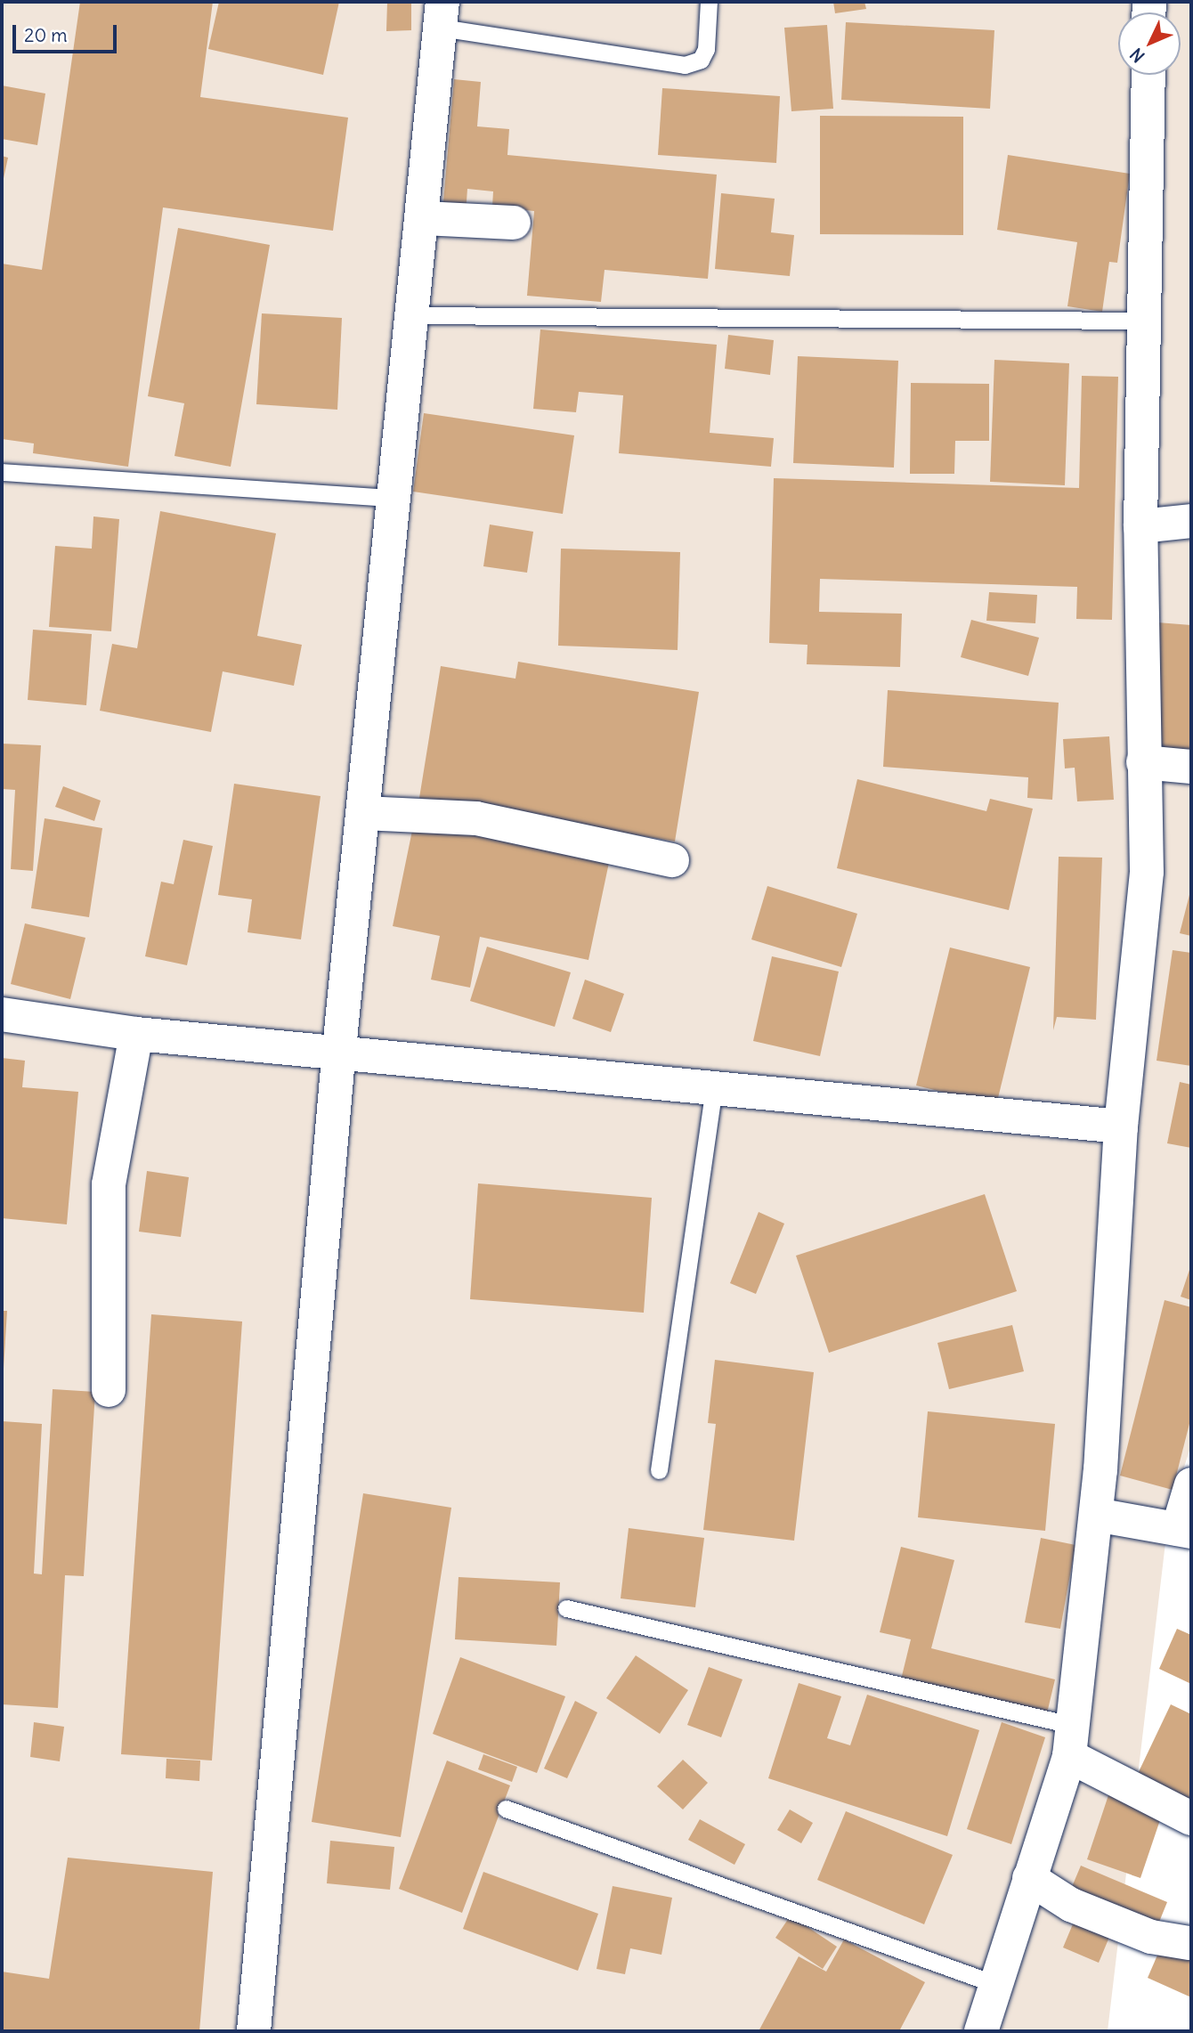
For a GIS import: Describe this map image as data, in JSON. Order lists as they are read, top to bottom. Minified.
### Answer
{"scale_bar":"20 m","north":"bottom left"}
